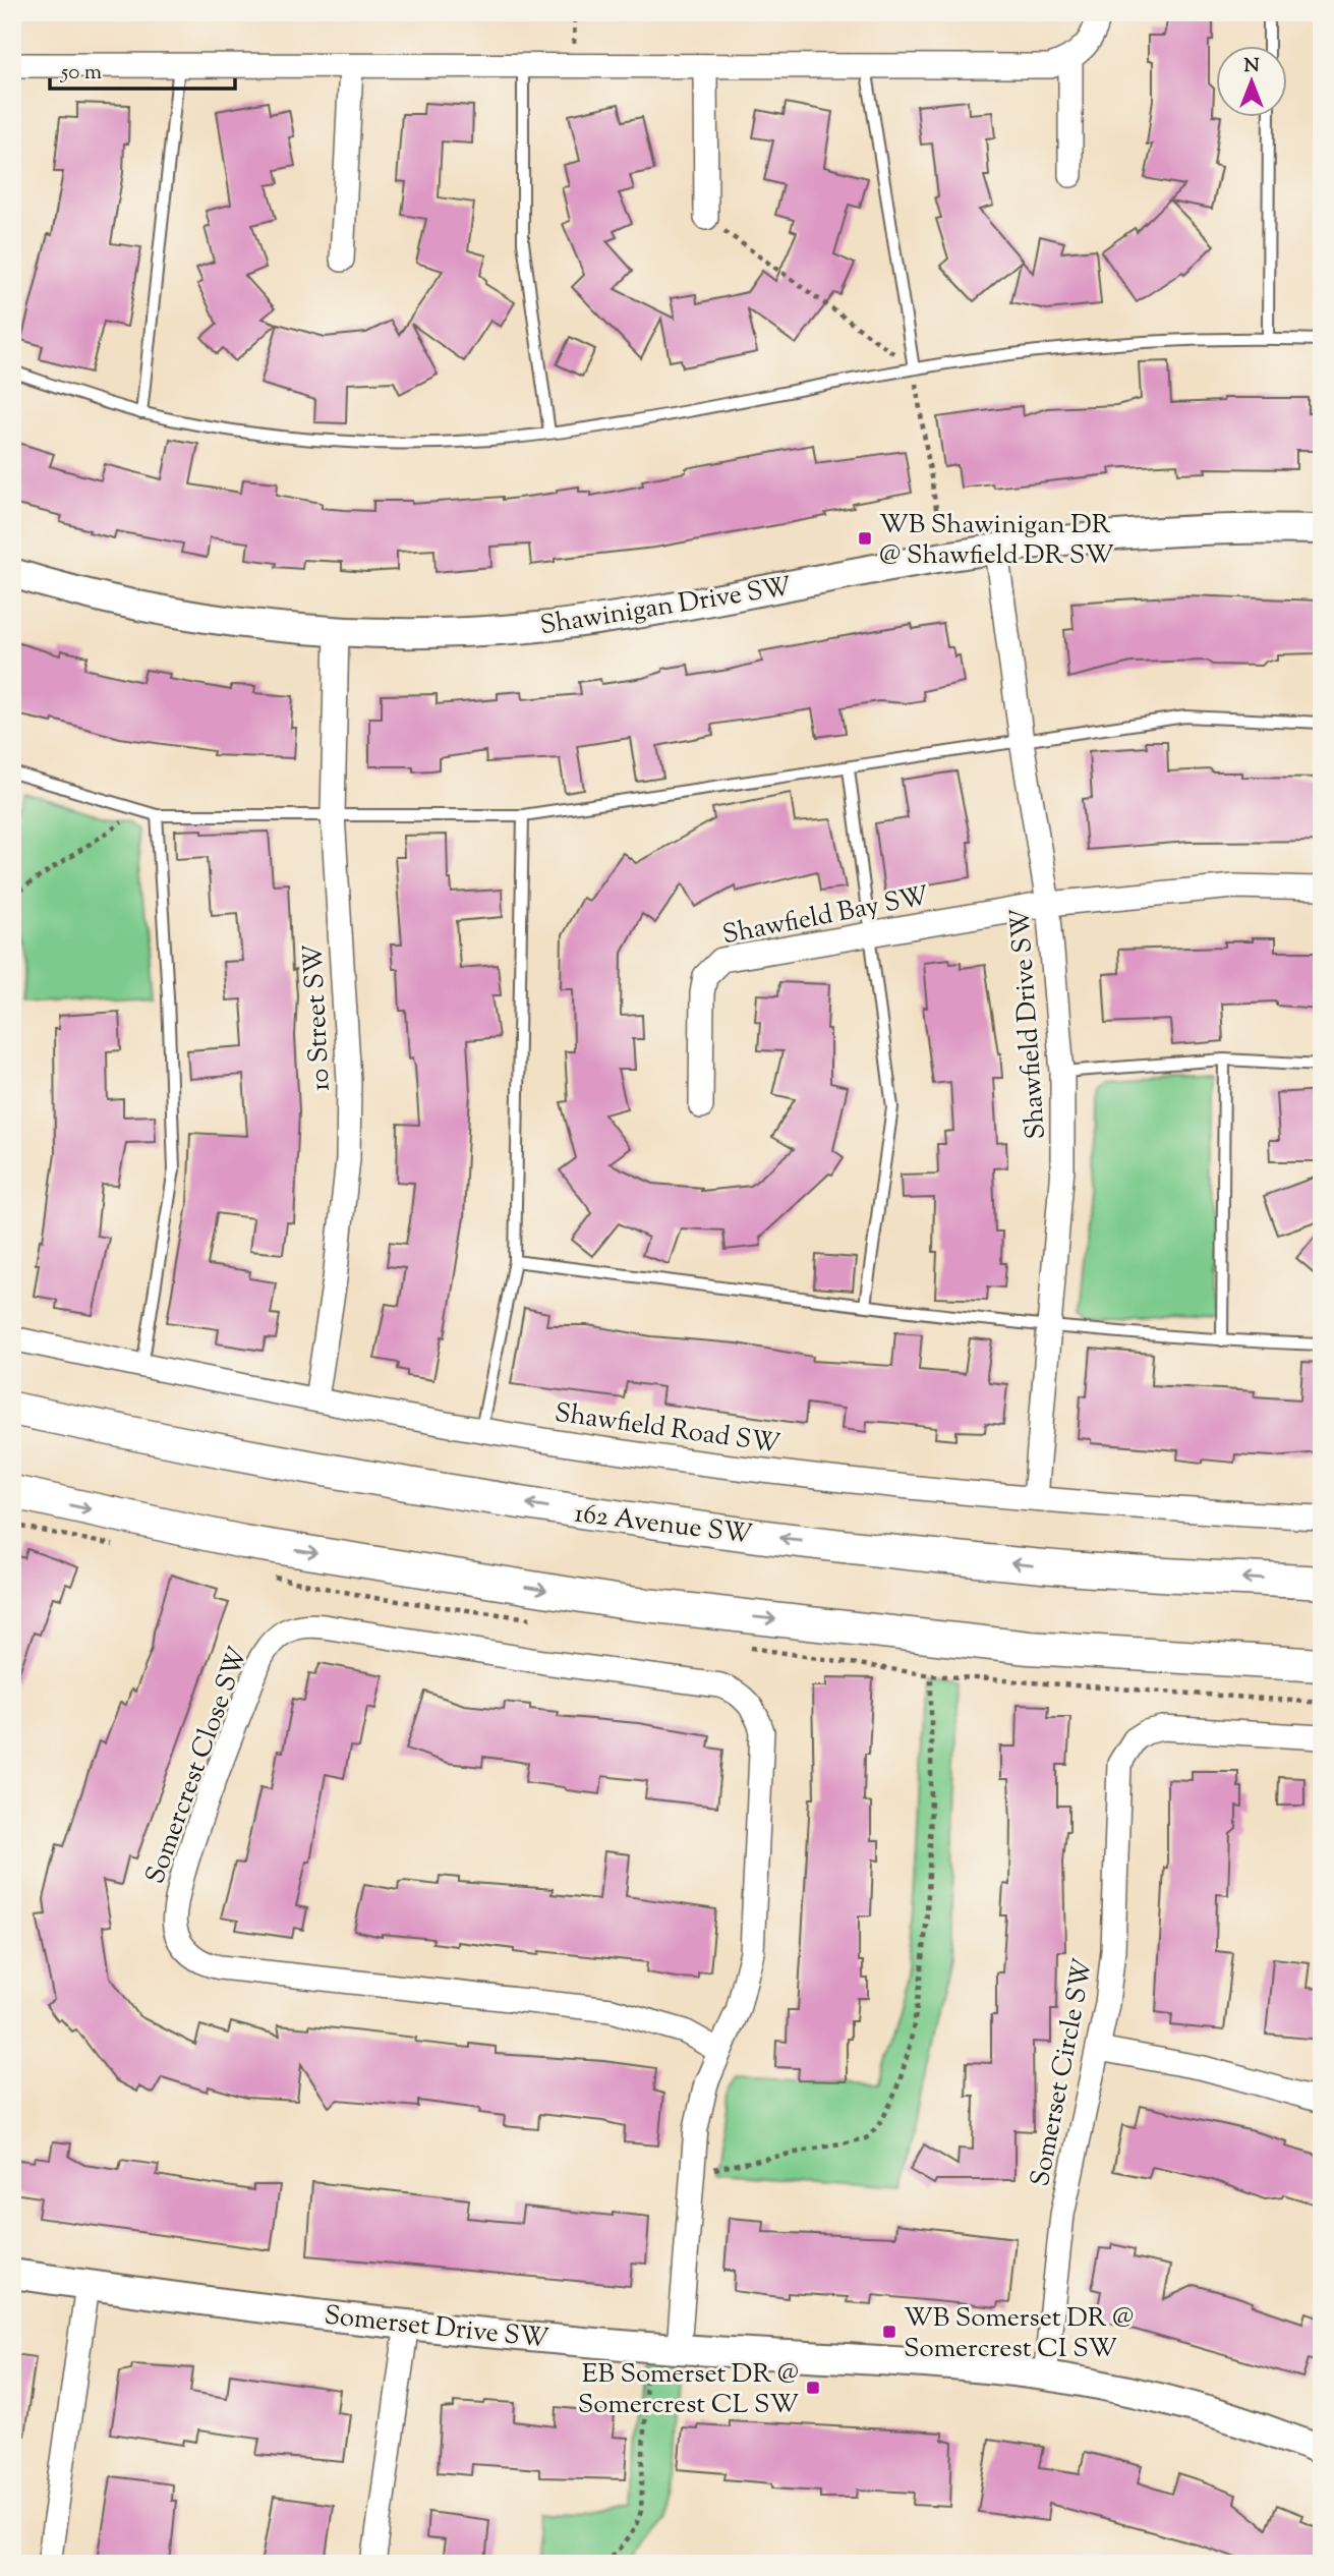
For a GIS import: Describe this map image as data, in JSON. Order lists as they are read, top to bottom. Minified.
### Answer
{"streets":{"main road":["162 Avenue SW"],"street":["Shawinigan Drive SW","Shawfield Bay SW","10 Street SW","Shawfield Drive SW","Shawfield Road SW","Somercrest Close SW","Somerset Circle SW","Somerset Drive SW"]},"crossings":[["Shawinigan Drive SW","10 Street SW"],["Shawinigan Drive SW","Shawfield Drive SW"],["Shawfield Bay SW","Shawfield Drive SW"],["10 Street SW","Shawfield Road SW"],["Shawfield Drive SW","Shawfield Road SW"],["Somercrest Close SW","Somerset Drive SW"],["Somerset Circle SW","Somerset Drive SW"]],"places":{"transit":["WB Shawinigan DR @ Shawfield DR SW","WB Somerset DR @ Somercrest CI SW","EB Somerset DR @ Somercrest CL SW"]},"scale_bar":"50 m","north":"top"}
